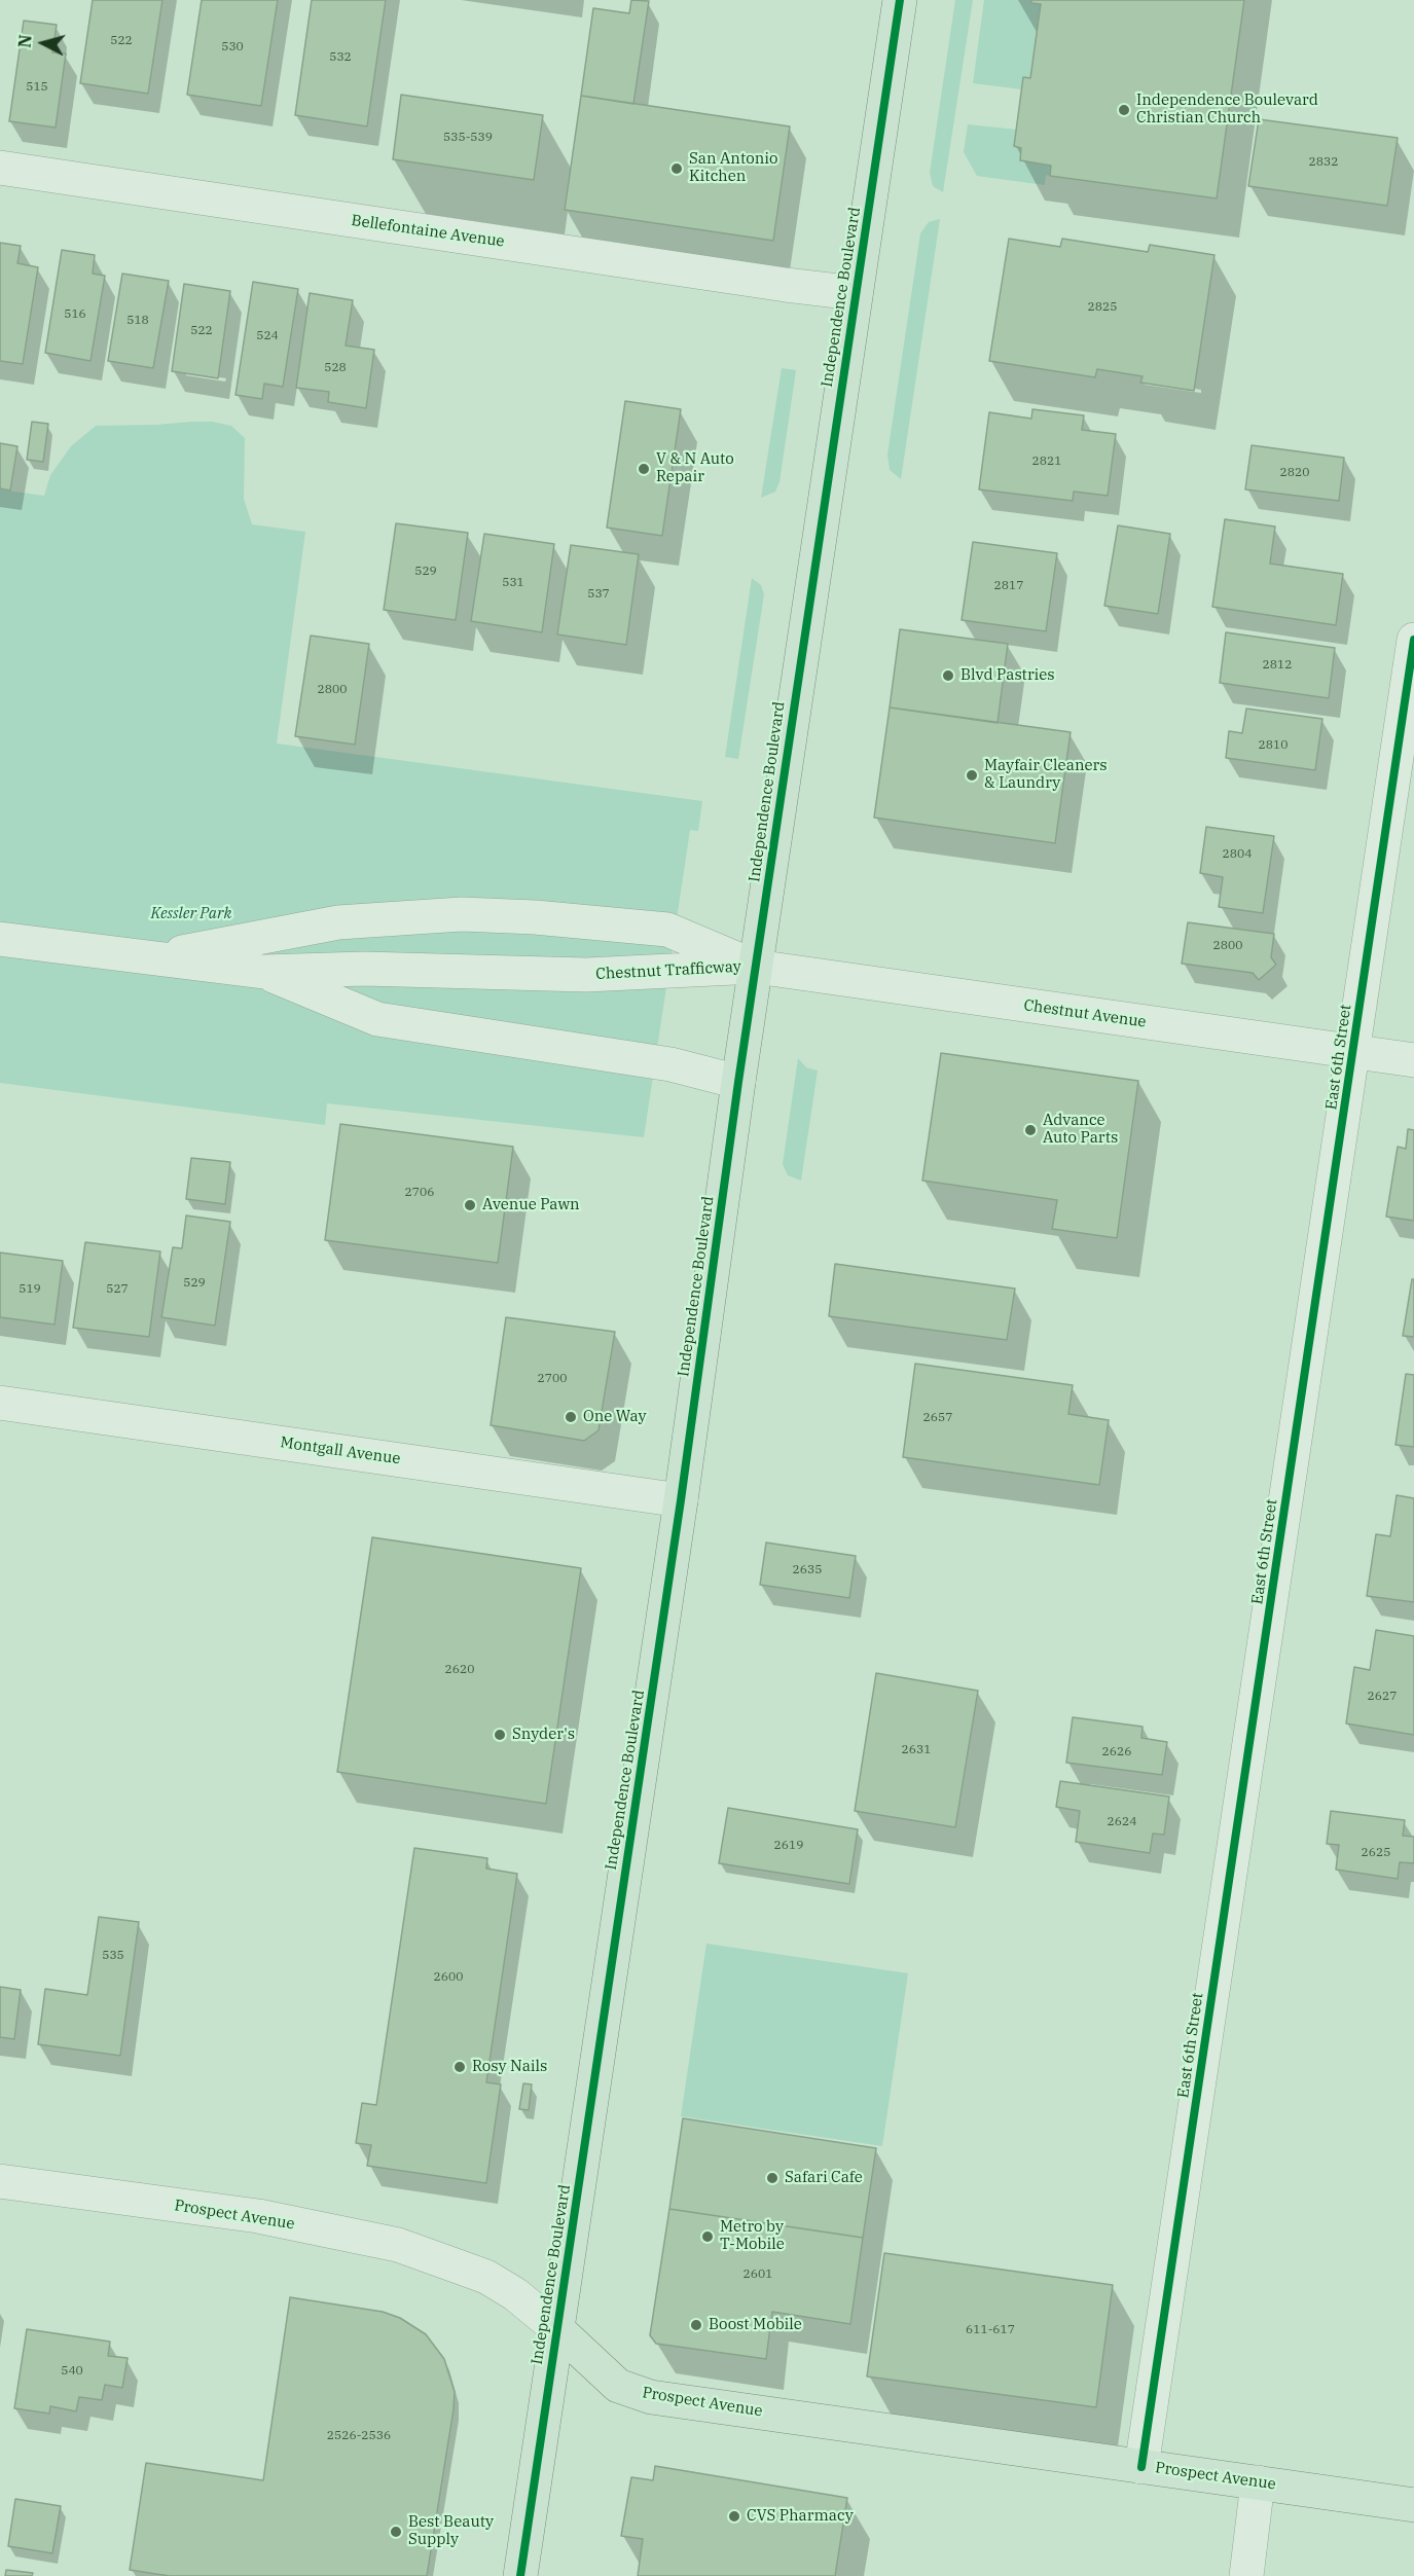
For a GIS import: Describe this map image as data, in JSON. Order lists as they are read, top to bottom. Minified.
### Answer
{"streets":{"main road":["Independence Boulevard","Prospect Avenue"],"street":["Bellefontaine Avenue","Chestnut Trafficway","Chestnut Avenue","East 6th Street","Montgall Avenue"]},"crossings":[["Bellefontaine Avenue","Independence Boulevard"],["Independence Boulevard","Chestnut Trafficway"],["Independence Boulevard","Chestnut Avenue"],["Independence Boulevard","Montgall Avenue"],["Independence Boulevard","Prospect Avenue"],["Chestnut Trafficway","Chestnut Avenue"],["Chestnut Avenue","East 6th Street"],["East 6th Street","Prospect Avenue"]],"parks":["Kessler Park"],"places":["Independence Boulevard Christian Church","San Antonio Kitchen","V & N Auto Repair","Blvd Pastries","Mayfair Cleaners & Laundry","Advance Auto Parts","Avenue Pawn","One Way","Snyder's","Rosy Nails","Safari Cafe","Metro by T-Mobile","Boost Mobile","CVS Pharmacy","Best Beauty Supply"],"house_numbers":["522","530","532","515","535-539","2832","2825","516","518","522","524","528","2821","2820","529","531","2817","537","2812","2800","2810","2804","2800","2706","529","519","527","2700","2657","2635","2620","2627","2631","2626","2624","2619","2625","535","2600","2601","611-617","540","2526-2536"],"north":"left"}
